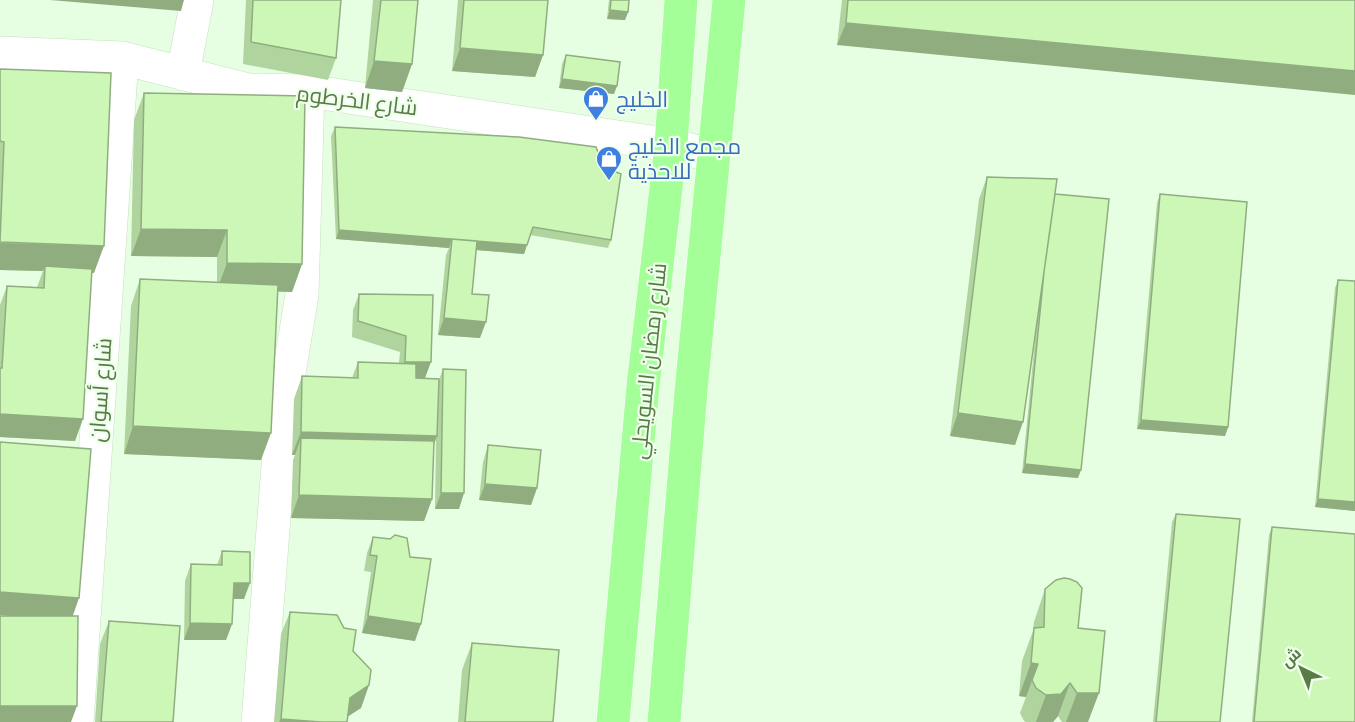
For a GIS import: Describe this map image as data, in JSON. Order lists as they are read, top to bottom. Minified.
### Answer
{"streets":{"main road":["شارع رمضان السويحلي"],"street":["شارع الخرطوم","شارع أسوان"]},"crossings":[["شارع الخرطوم","شارع رمضان السويحلي"],["شارع الخرطوم","شارع أسوان"]],"places":{"shop":["الخليج","مجمع الخليج للاحذية"]},"north":"top left"}
